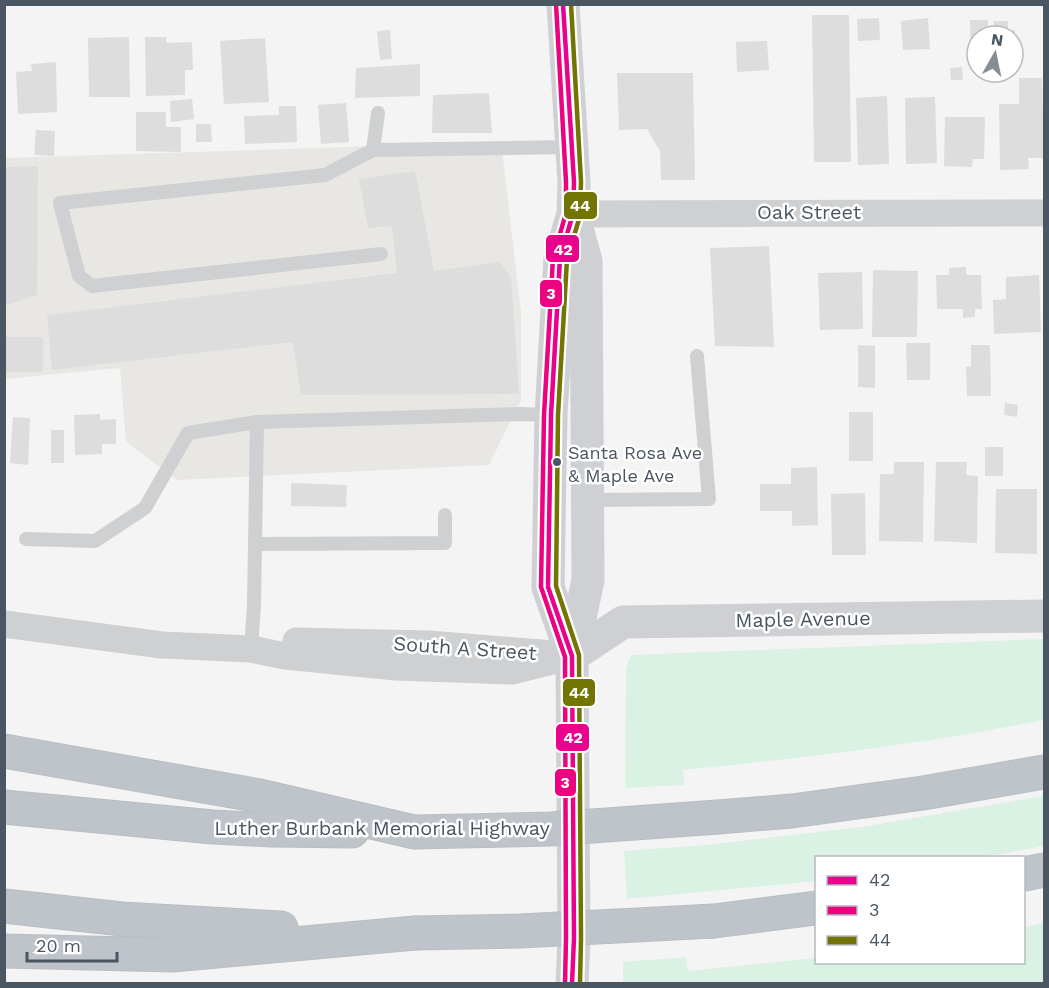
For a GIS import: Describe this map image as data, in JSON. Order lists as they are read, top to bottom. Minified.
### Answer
{"streets":{"highway":["Luther Burbank Memorial Highway"],"main road":["Maple Avenue"],"street":["Oak Street","South A Street"]},"crossings":[["Maple Avenue","South A Street"]],"places":["Santa Rosa Ave & Maple Ave"],"lines":["transit line 42","transit line 3","transit line 44"],"legend":["42","3","44"],"scale_bar":"20 m","north":"top"}
